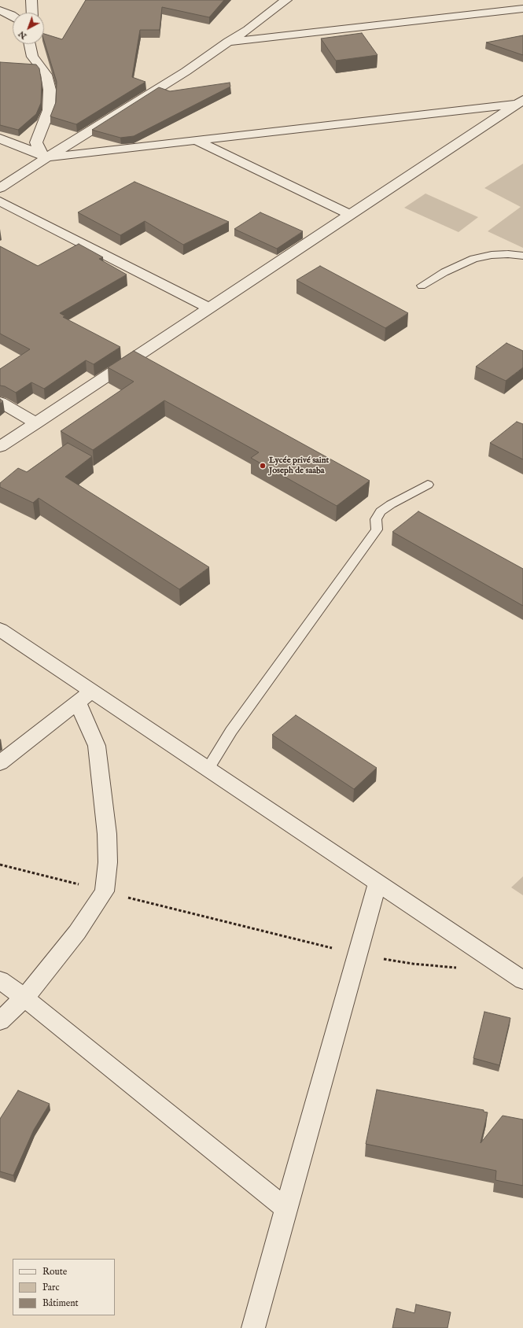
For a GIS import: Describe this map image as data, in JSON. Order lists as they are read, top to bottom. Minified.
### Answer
{"places":["Lycée privé saint Joseph de saaba"],"legend":["Route","Parc","Bâtiment"],"north":"bottom left"}
